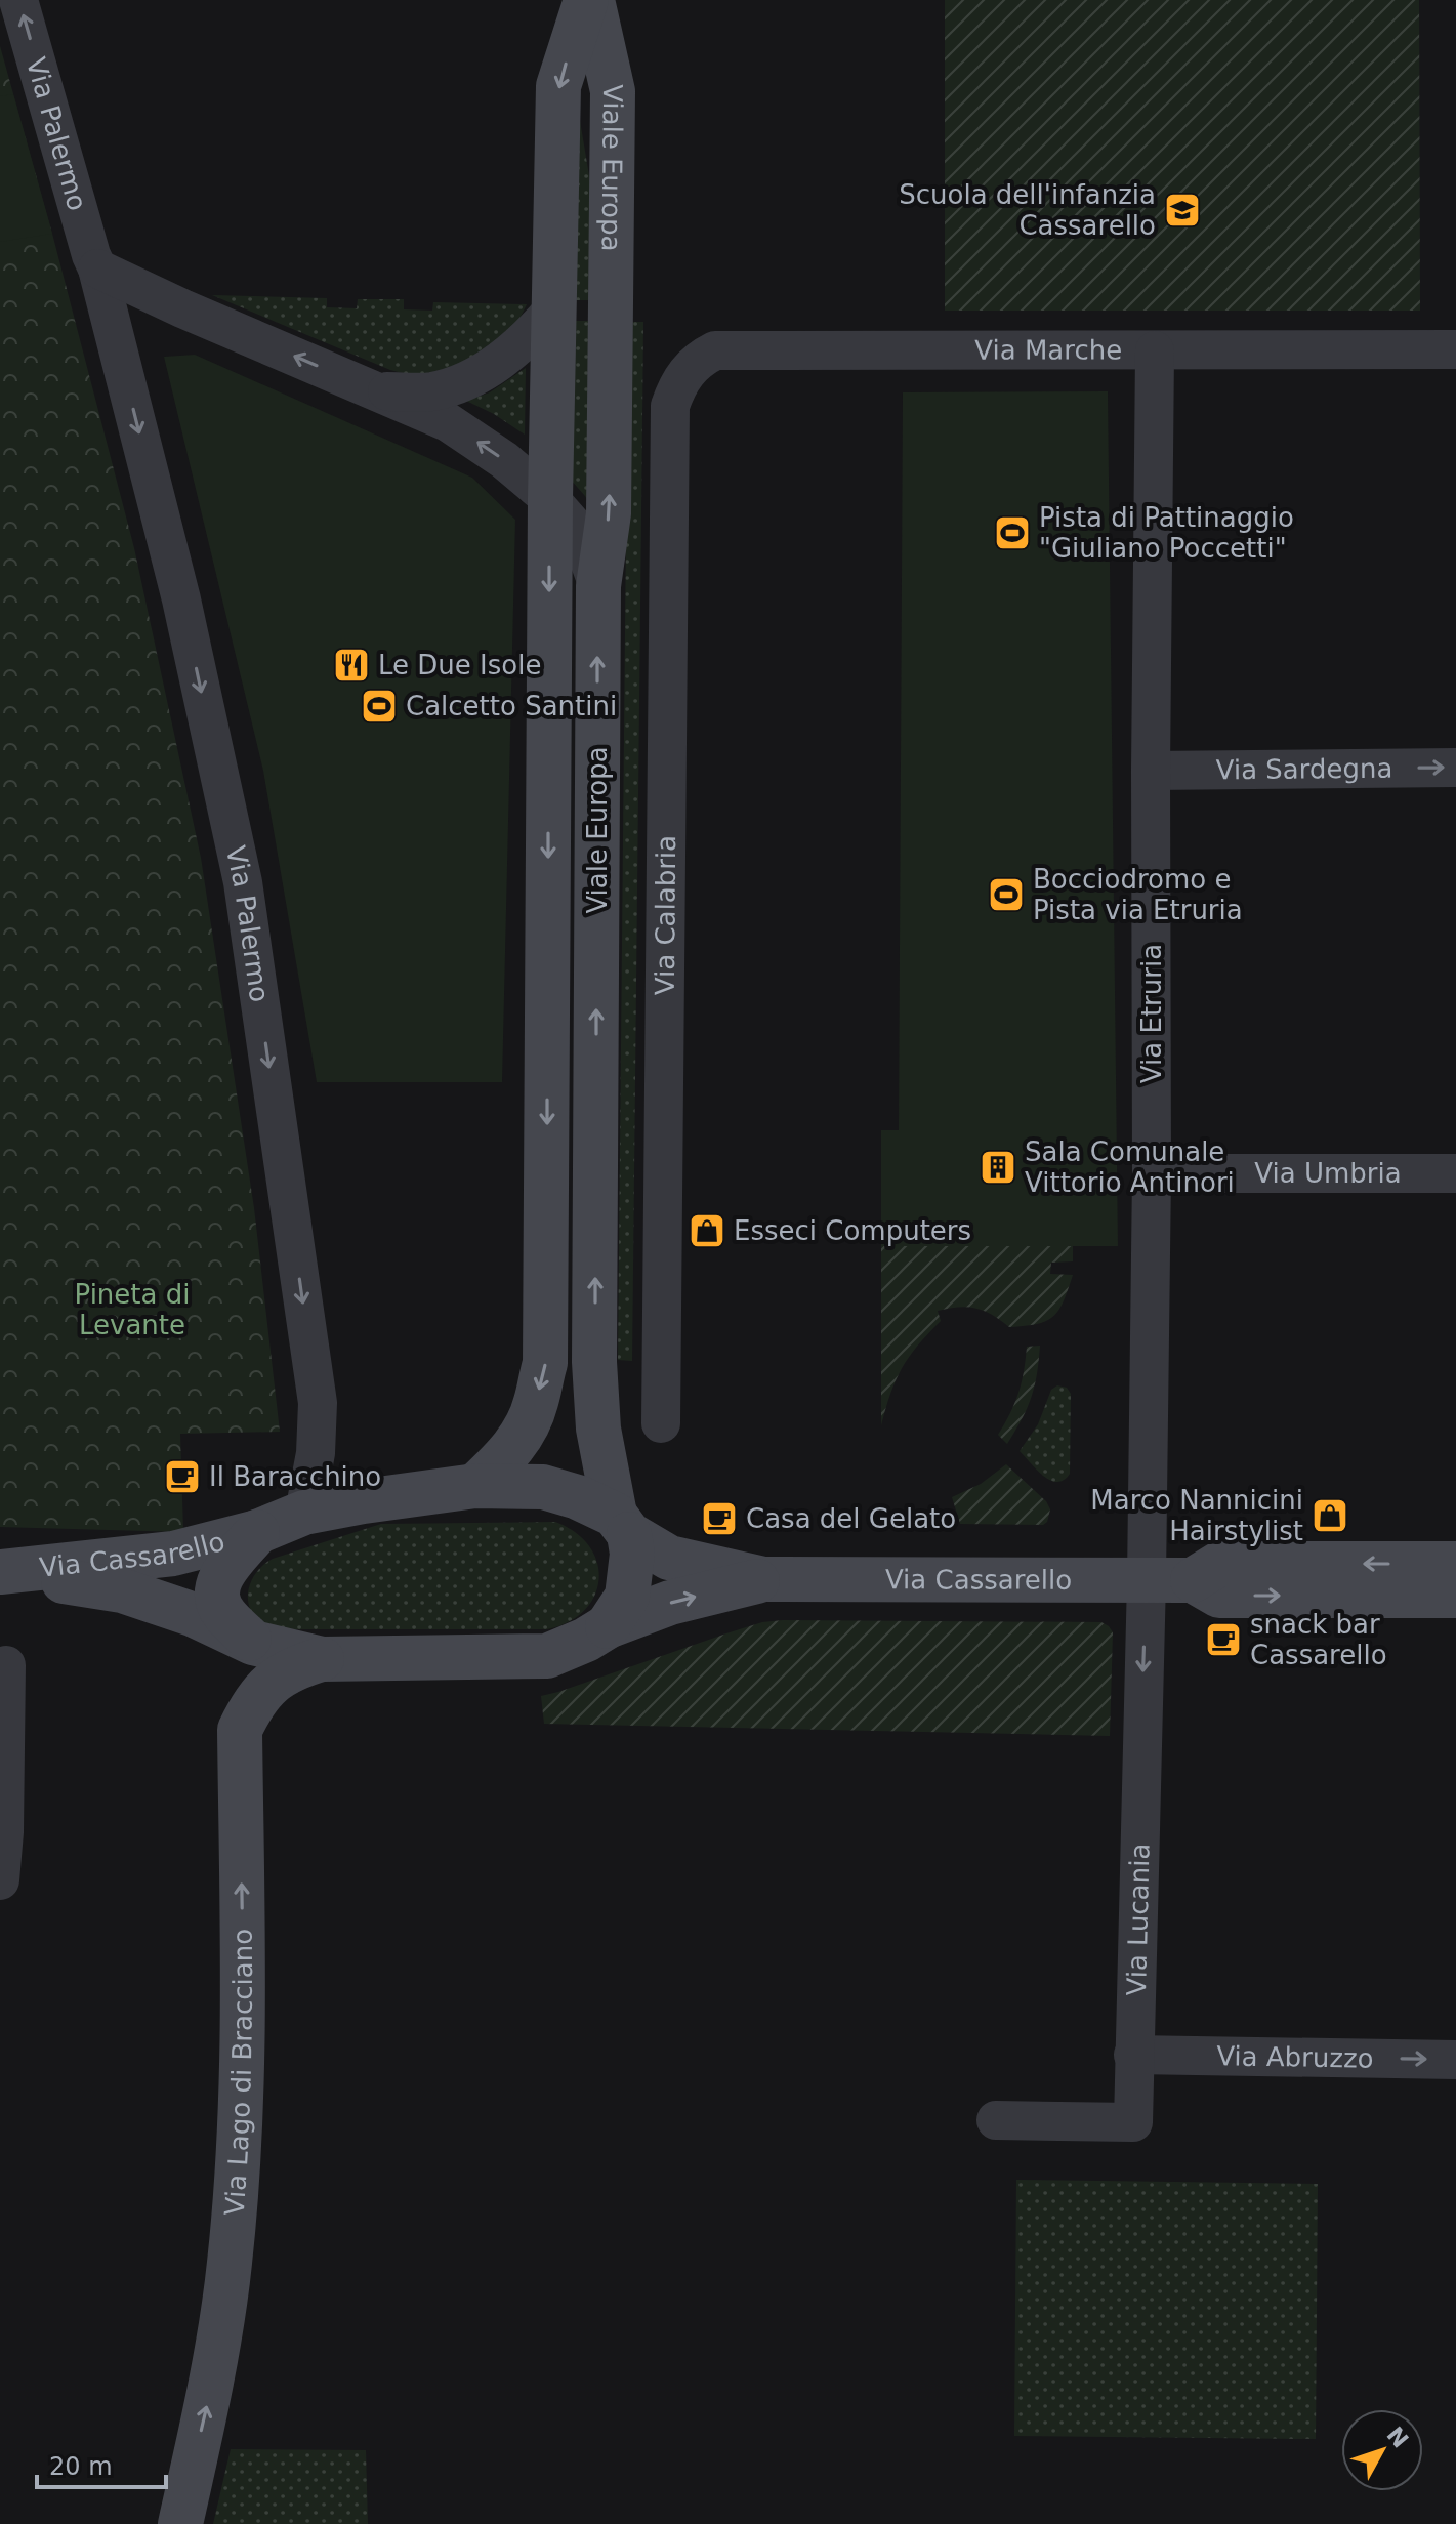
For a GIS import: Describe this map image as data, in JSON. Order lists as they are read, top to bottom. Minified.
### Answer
{"streets":{"main road":["Viale Europa","Via Cassarello","Via Lago di Bracciano"],"street":["Via Palermo","Via Marche","Via Sardegna","Via Calabria","Via Etruria","Via Umbria","Via Lucania","Via Abruzzo"]},"crossings":[["Via Palermo","Via Cassarello"],["Viale Europa","Via Cassarello"],["Via Marche","Via Calabria"],["Via Marche","Via Etruria"],["Via Sardegna","Via Etruria"],["Via Etruria","Via Umbria"],["Via Etruria","Via Cassarello"],["Via Etruria","Via Lucania"],["Via Cassarello","Via Lucania"],["Via Cassarello","Via Lago di Bracciano"],["Via Lucania","Via Abruzzo"]],"one_way":["Via Sardegna","Via Lucania","Via Abruzzo","Via Lago di Bracciano"],"parks":["Pineta di Levante"],"places":{"school or university":["Scuola dell'infanzia Cassarello"],"sports":["Pista di Pattinaggio \"Giuliano Poccetti\"","Calcetto Santini","Bocciodromo e Pista via Etruria"],"restaurant":["Le Due Isole"],"building":["Sala Comunale Vittorio Antinori"],"shop":["Esseci Computers","Marco Nannicini Hairstylist"],"cafe":["Il Baracchino","Casa del Gelato","snack bar Cassarello"]},"scale_bar":"20 m","north":"top right"}
